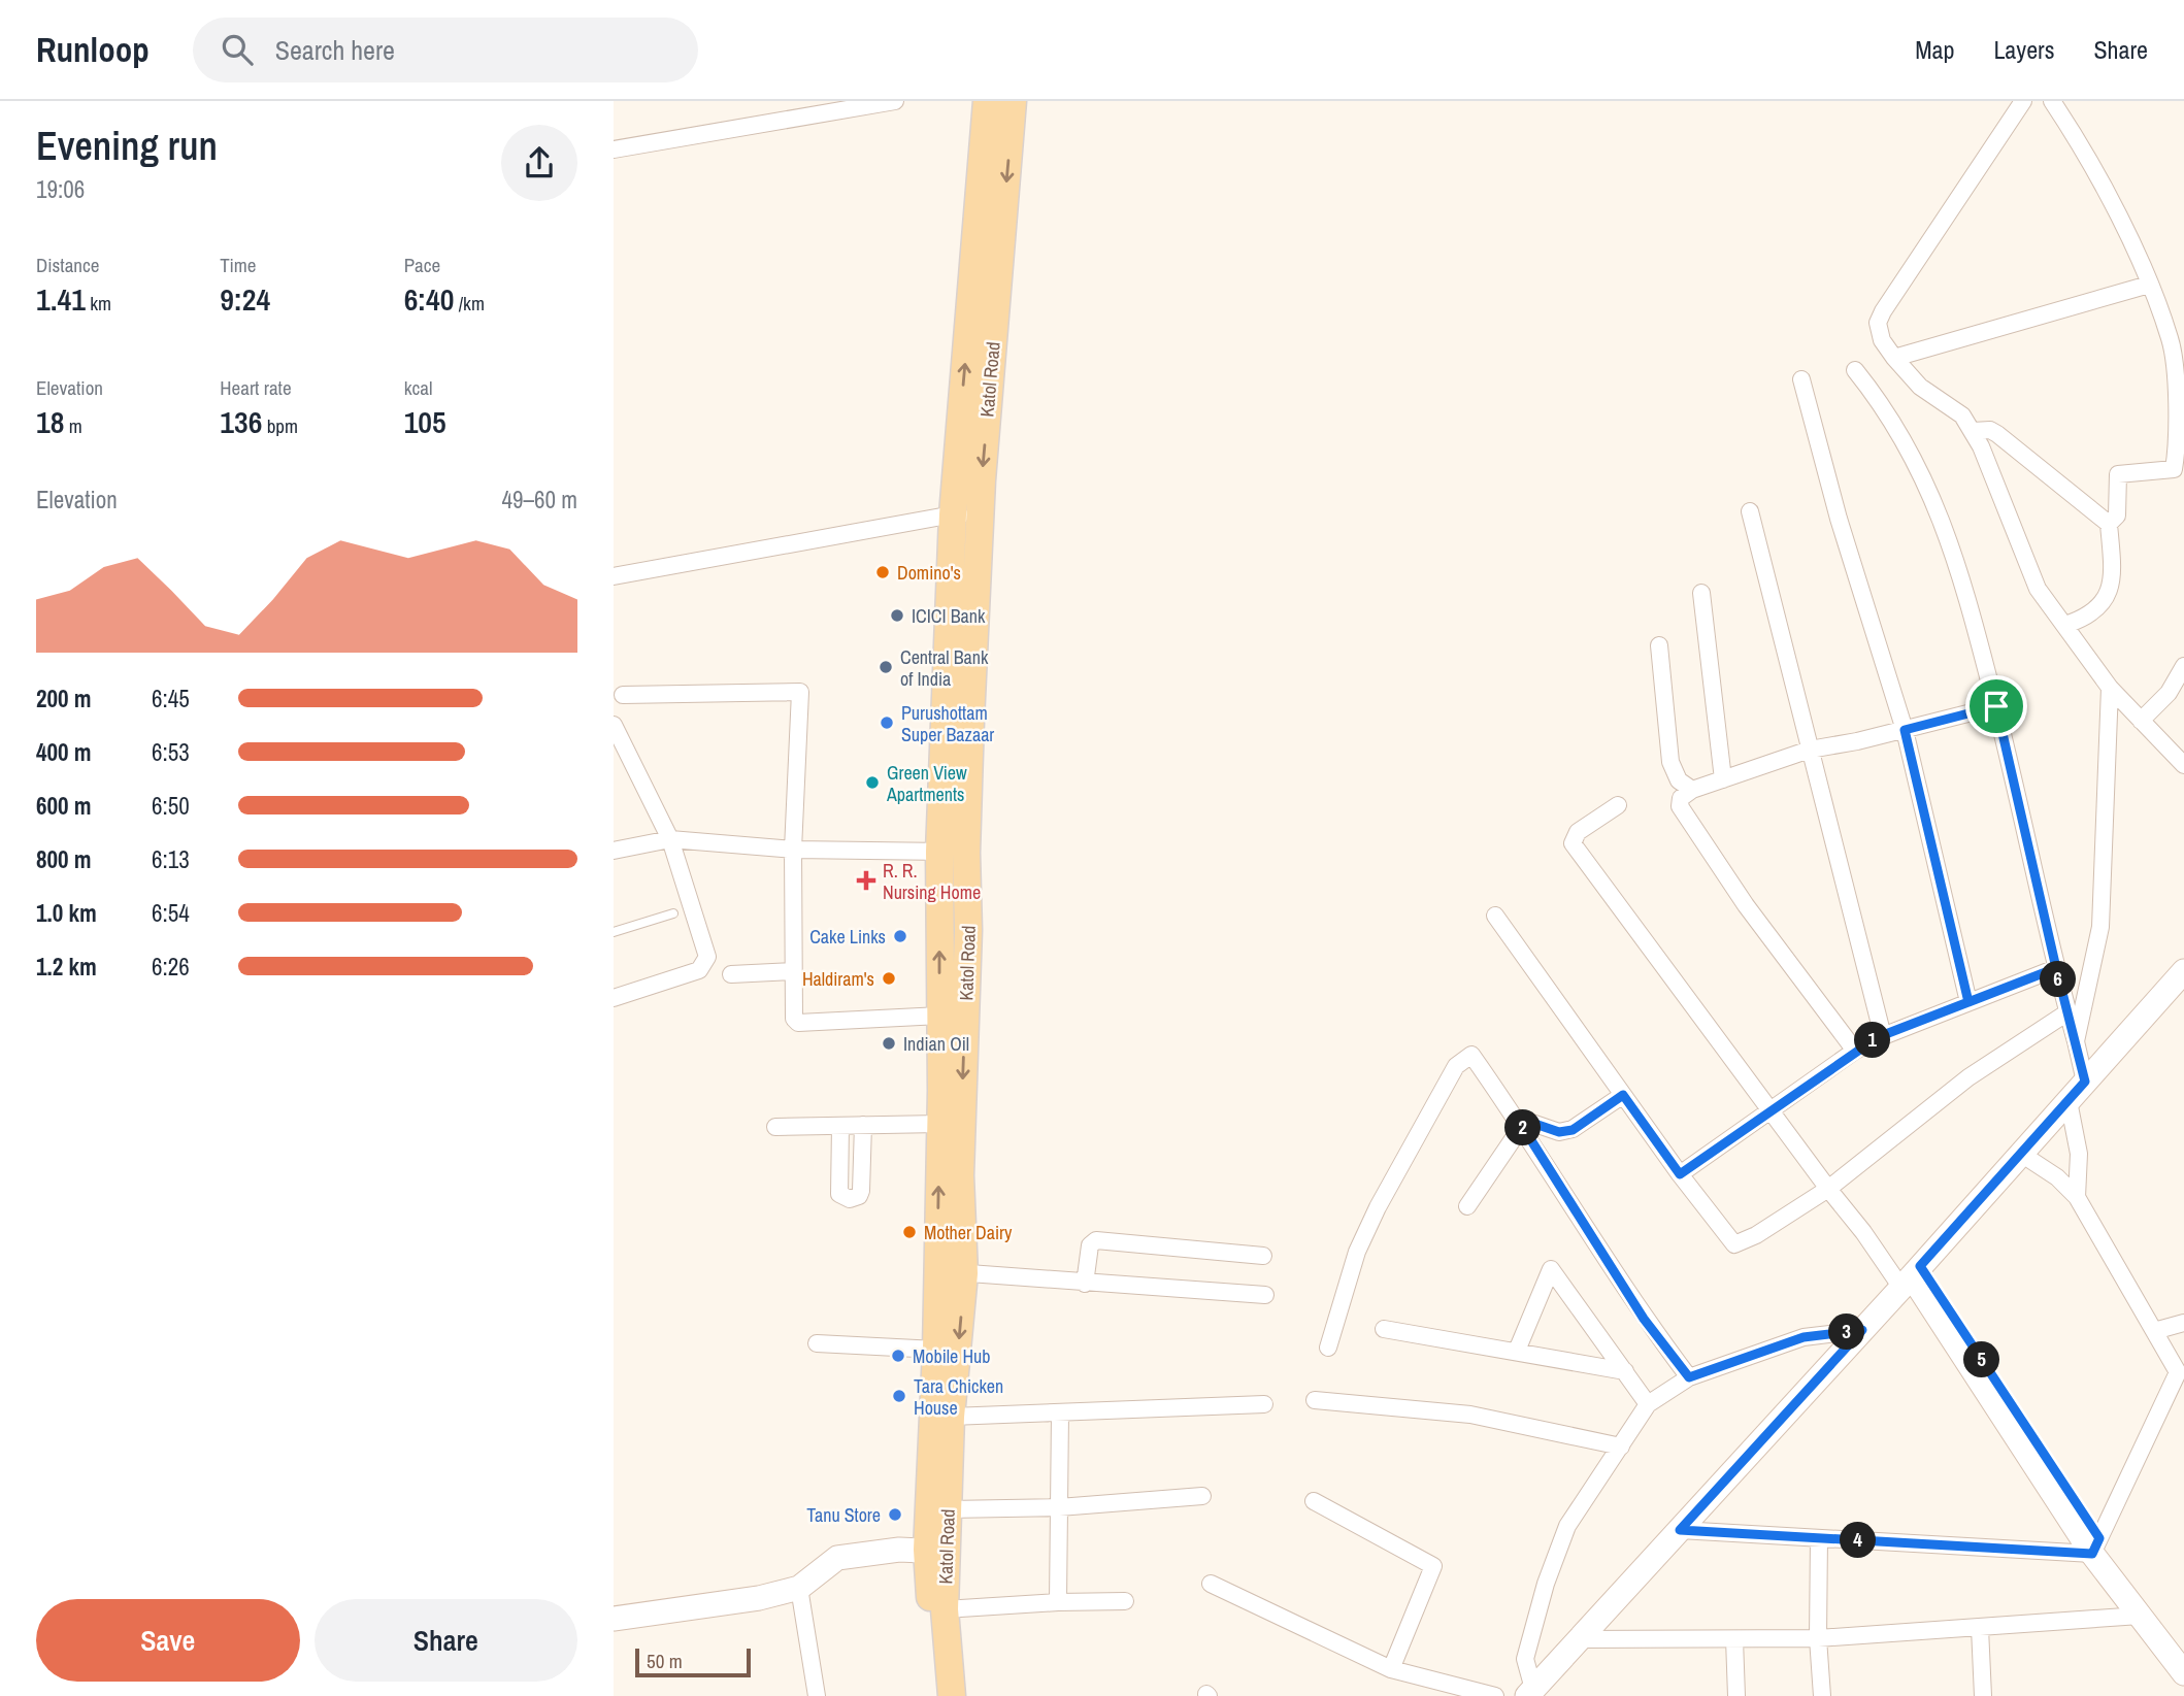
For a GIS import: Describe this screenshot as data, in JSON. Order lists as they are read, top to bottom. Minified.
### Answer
{"streets":{"main road":["Katol Road"]},"places":{"other":["Domino's","ICICI Bank","Central Bank of India","Purushottam Super Bazaar","Green View Apartments","Cake Links","Haldiram's","Indian Oil","Mother Dairy","Mobile Hub","Tara Chicken House","Tanu Store"],"health":["R. R. Nursing Home"]},"scale_bar":"50 m","page":{"header":"Runloop","search":"Search here","nav":["Map","Layers","Share"],"heading":["Evening run","19:06"],"stats":[["Distance","1.41 km"],["Time","9:24"],["Pace","6:40 /km"],["Elevation","18 m"],["Heart rate","136 bpm"],["kcal","105"]],"chart":["Elevation","49–60 m"],"list":[{"name":"200 m","note":"6:45"},{"name":"400 m","note":"6:53"},{"name":"600 m","note":"6:50"},{"name":"800 m","note":"6:13"},{"name":"1.0 km","note":"6:54"},{"name":"1.2 km","note":"6:26"}],"pins":["6","1","2","3","5","4"],"buttons":["Save","Share"],"scale":"50 m"}}
